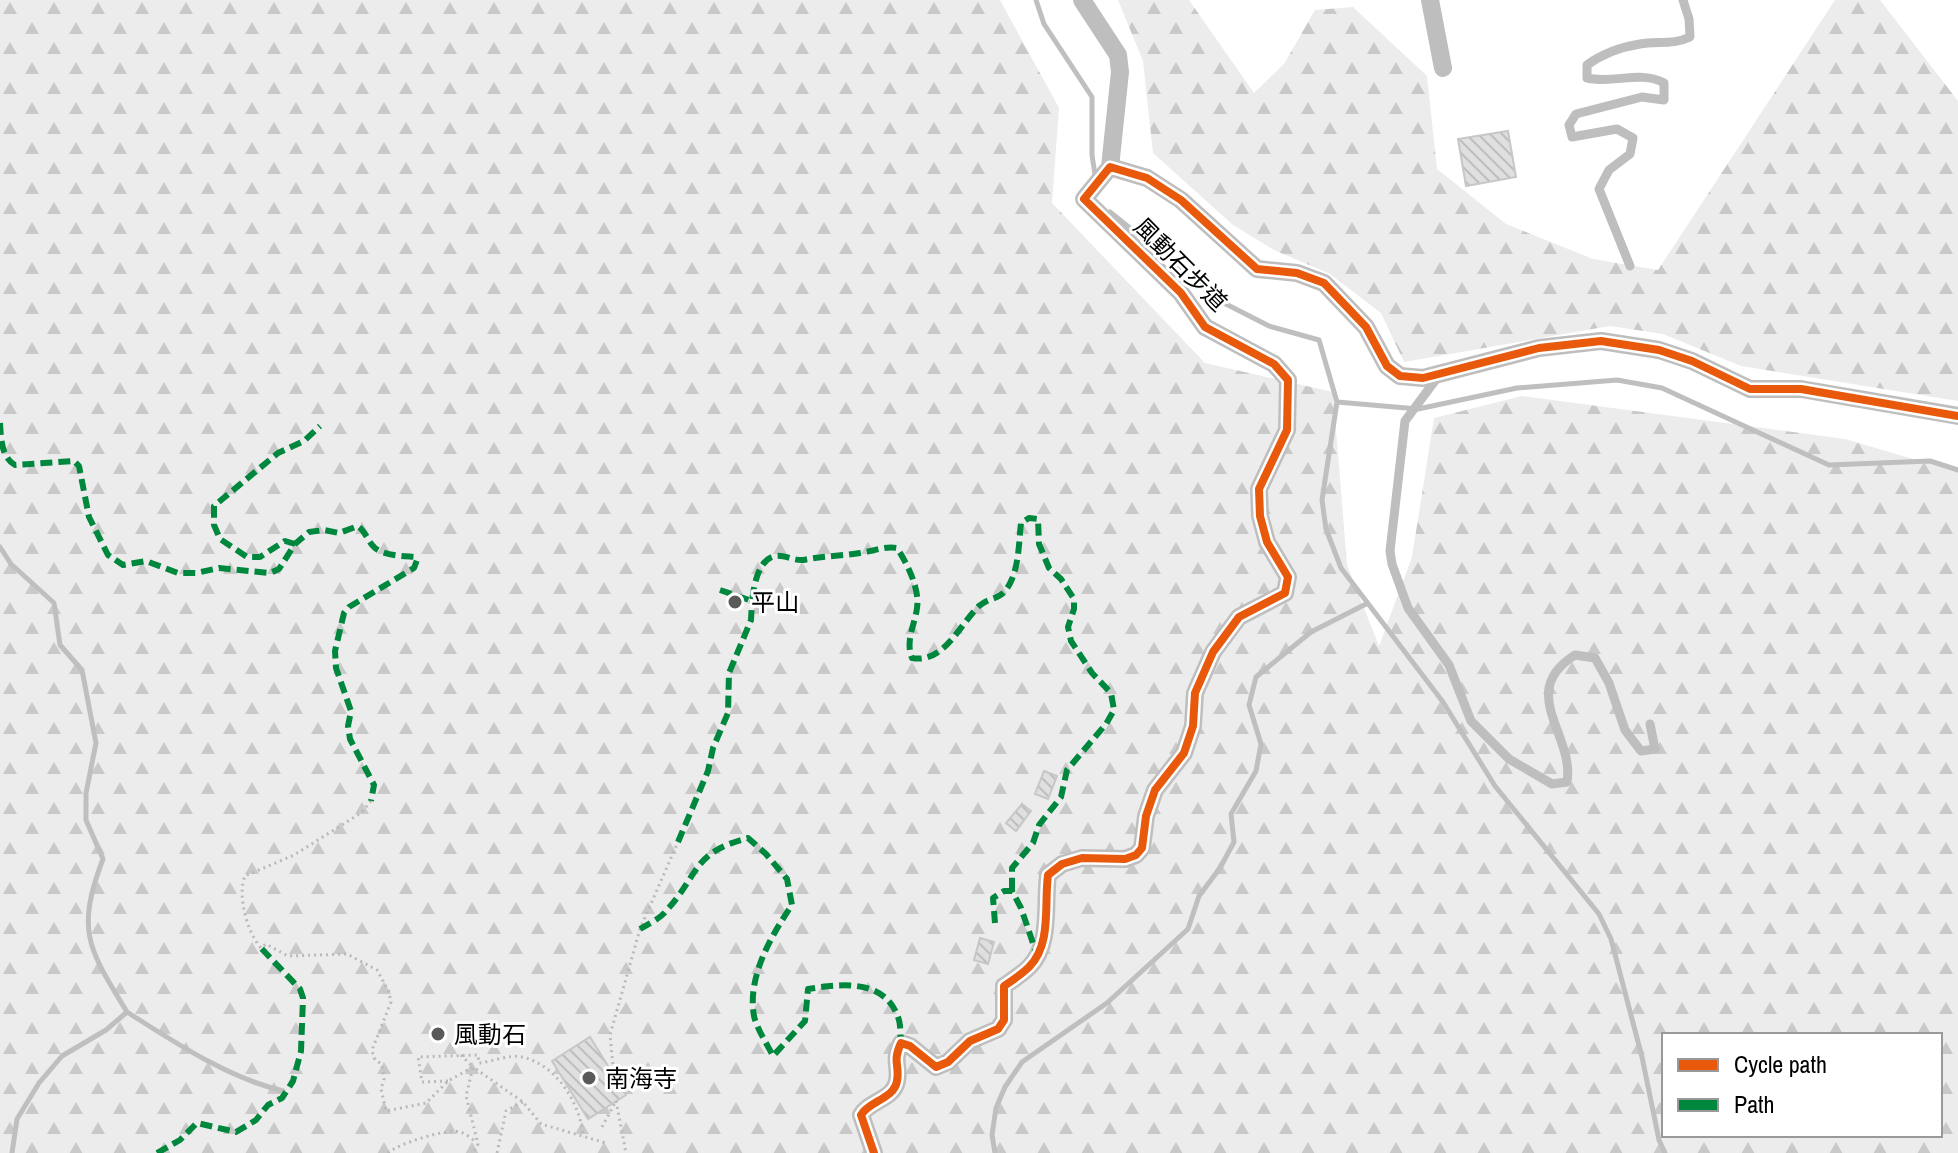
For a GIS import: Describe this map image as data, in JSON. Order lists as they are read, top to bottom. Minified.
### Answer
{"streets":{"street":["風動石步道"]},"places":["平山","風動石","南海寺"],"legend":["Cycle path","Path"]}
